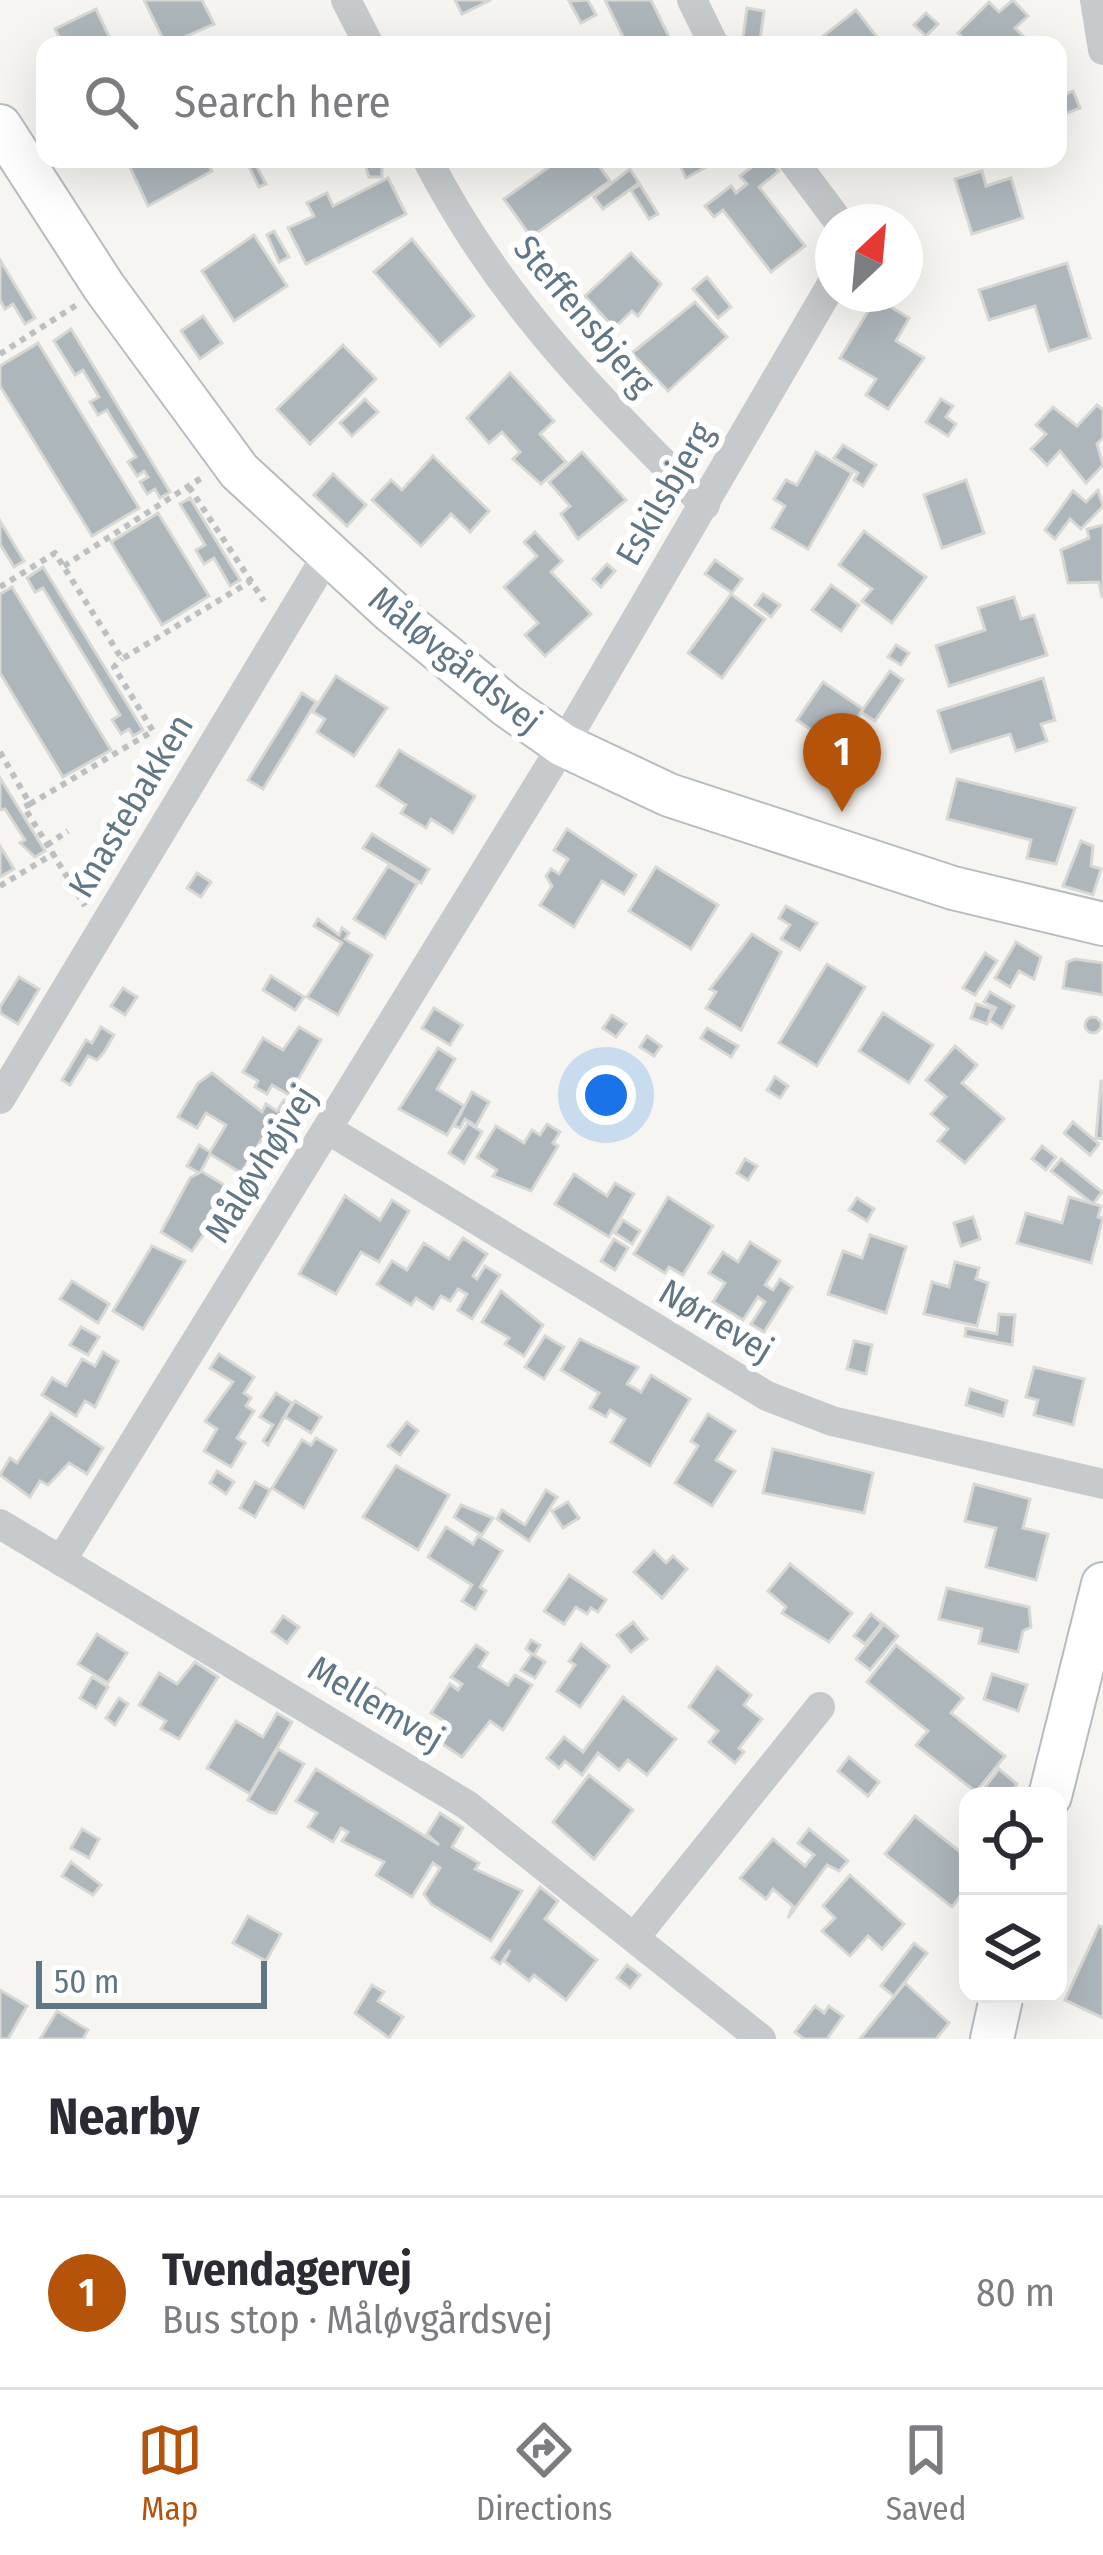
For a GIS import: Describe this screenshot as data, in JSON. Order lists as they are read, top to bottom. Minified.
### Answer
{"streets":{"street":["Steffensbjerg","Eskilsbjerg","Måløvgårdsvej","Knastebakken","Måløvhøjvej","Nørrevej","Mellemvej"]},"crossings":[["Steffensbjerg","Eskilsbjerg"],["Eskilsbjerg","Måløvgårdsvej"],["Eskilsbjerg","Måløvhøjvej"],["Måløvgårdsvej","Knastebakken"],["Måløvgårdsvej","Måløvhøjvej"],["Måløvhøjvej","Nørrevej"],["Måløvhøjvej","Mellemvej"]],"scale_bar":"50 m","north":"top right","page":{"search":"Search here","pins":"1","scale":"50 m","heading":"Nearby","list":[{"mark":"1","name":"Tvendagervej","note":"Bus stop · Måløvgårdsvej","value":"80 m"}],"nav":["Map","Directions","Saved"]}}
